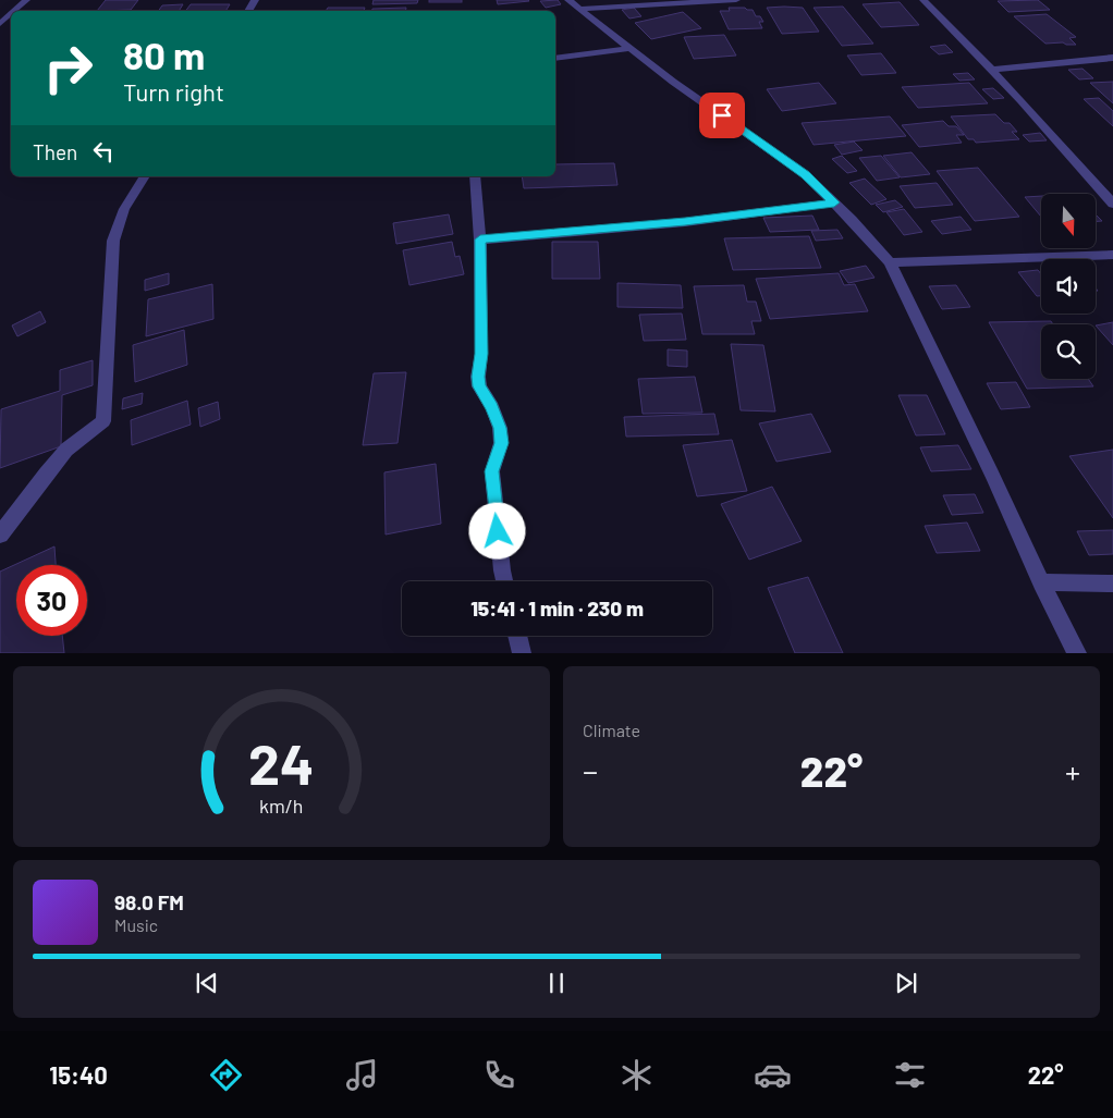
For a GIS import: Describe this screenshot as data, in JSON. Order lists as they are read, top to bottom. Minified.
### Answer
{"north":"bottom","page":{"turn":["80 m","Turn right"],"then":"Then","limit":"30","trip":"15:41 · 1 min · 230 m","tile":"Climate","heat":["−","22°","+"],"song":["98.0 FM","Music"],"tabs":["15:40","22°"],"gauge":["24","km/h"]}}
